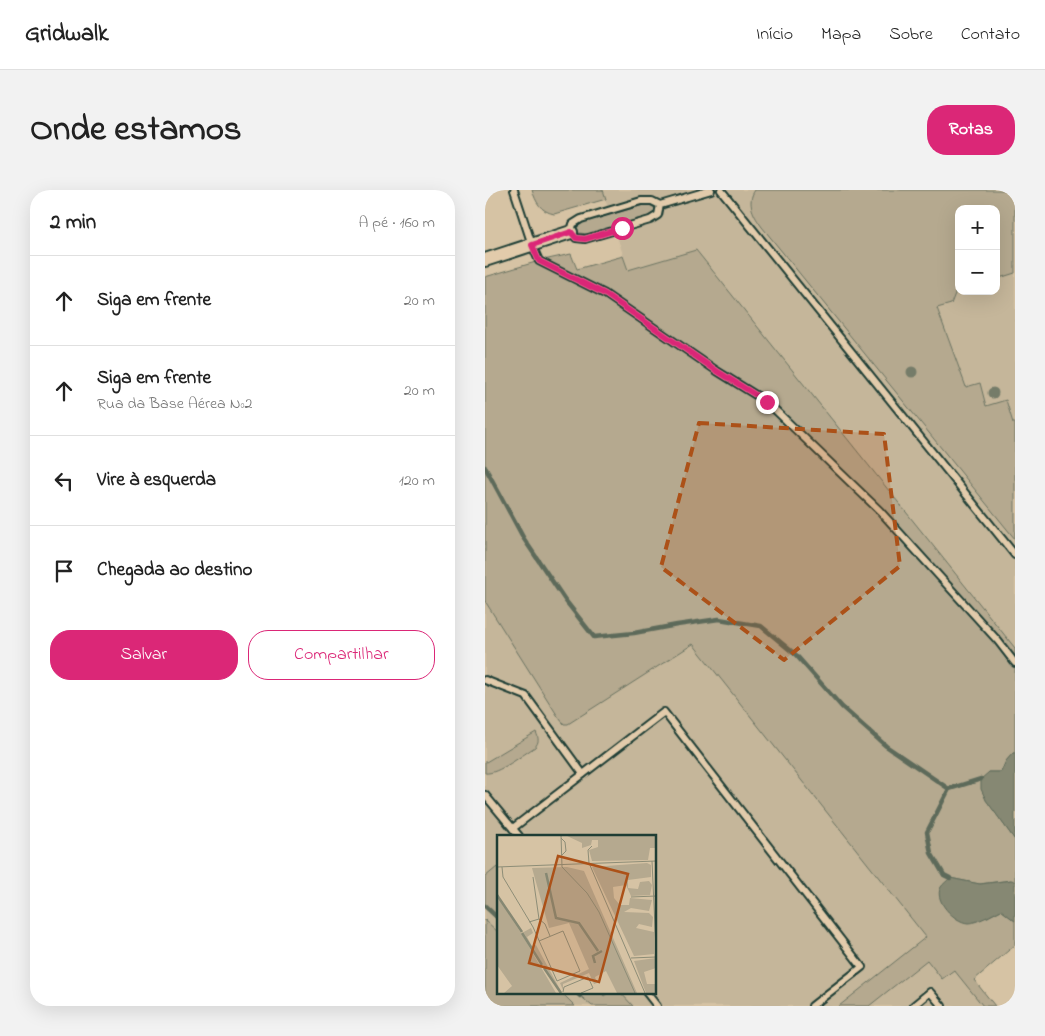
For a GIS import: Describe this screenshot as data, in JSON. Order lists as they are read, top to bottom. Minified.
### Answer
{"page":{"header":"Gridwalk","nav":["Início","Mapa","Sobre","Contato"],"title":"Onde estamos","buttons":["Rotas",["Salvar","Compartilhar"]],"heading":["2 min","A pé · 160 m"],"map_buttons":["+","−"],"list":[["Siga em frente","20 m"],["Siga em frente","Rua da Base Aérea Nº2","20 m"],["Vire à esquerda","120 m"],"Chegada ao destino"]}}
